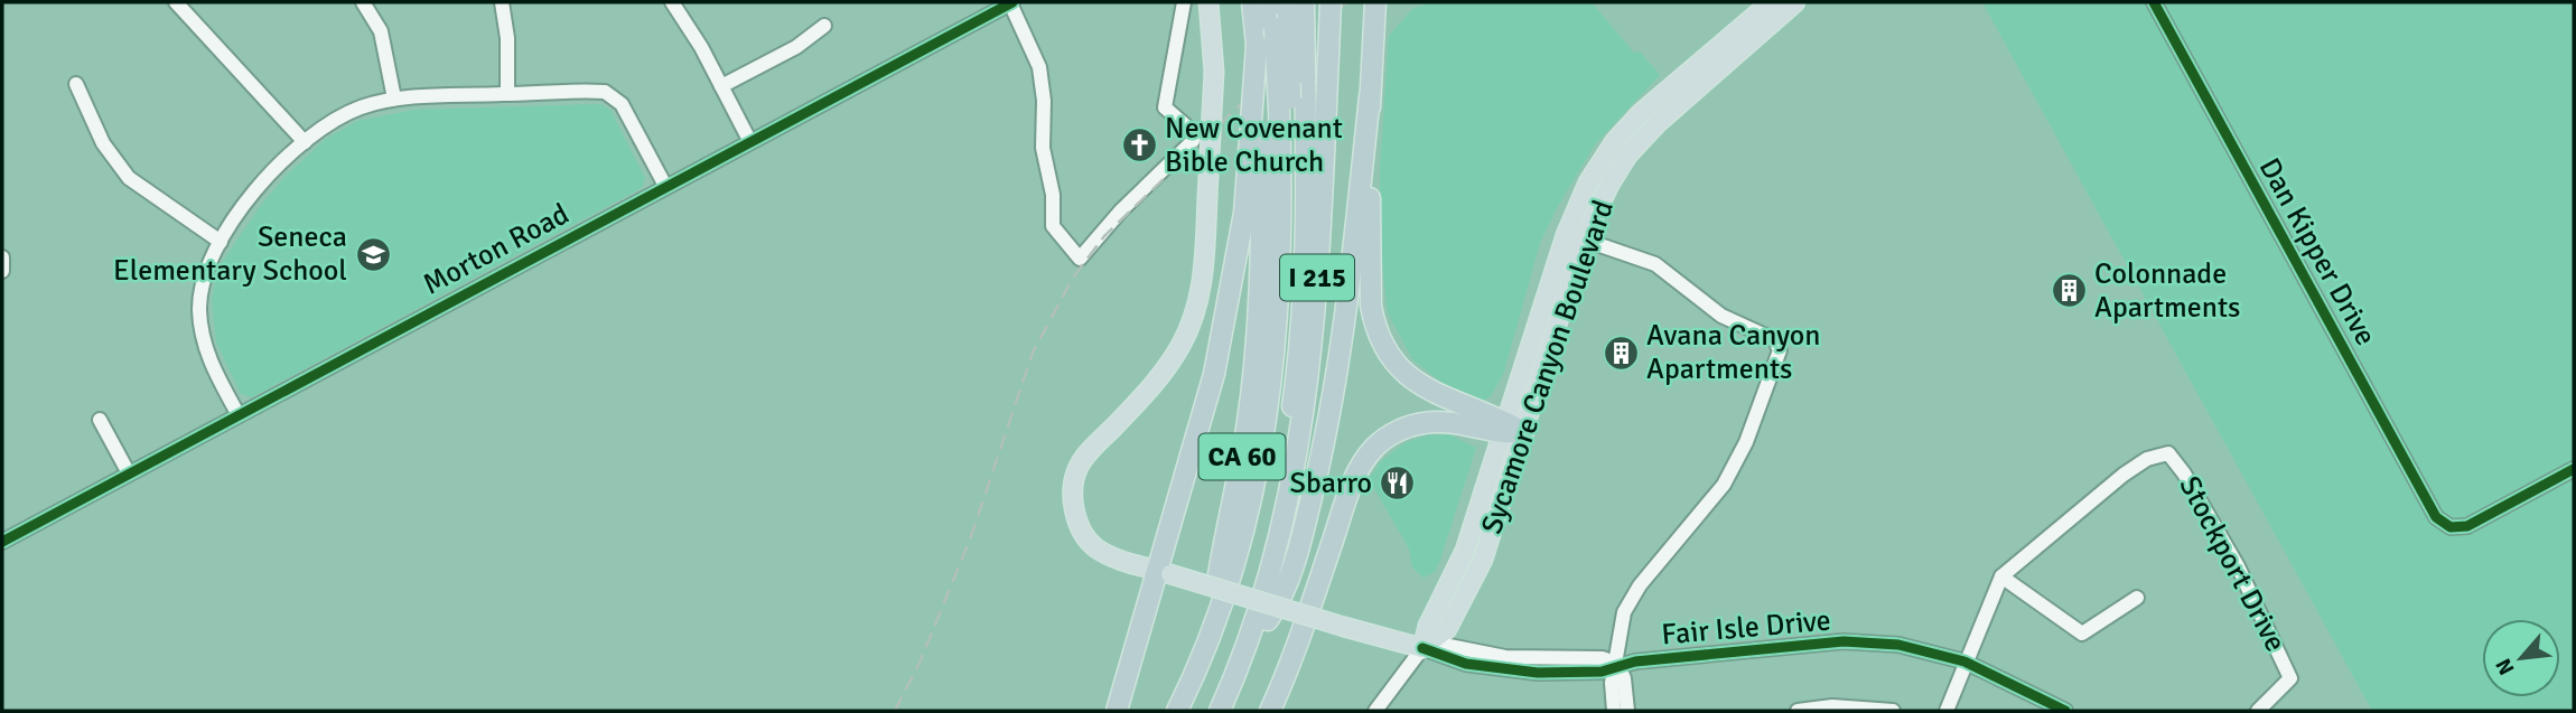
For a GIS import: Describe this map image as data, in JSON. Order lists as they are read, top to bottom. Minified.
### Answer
{"streets":{"highway":["I 215","CA 60"],"main road":["Sycamore Canyon Boulevard","Fair Isle Drive"],"street":["Morton Road","Dan Kipper Drive","Stockport Drive"]},"crossings":[["I 215","CA 60"],["Sycamore Canyon Boulevard","Fair Isle Drive"]],"places":{"church":["New Covenant Bible Church"],"school or university":["Seneca Elementary School"],"building":["Colonnade Apartments","Avana Canyon Apartments"],"restaurant":["Sbarro"]},"north":"bottom left"}
